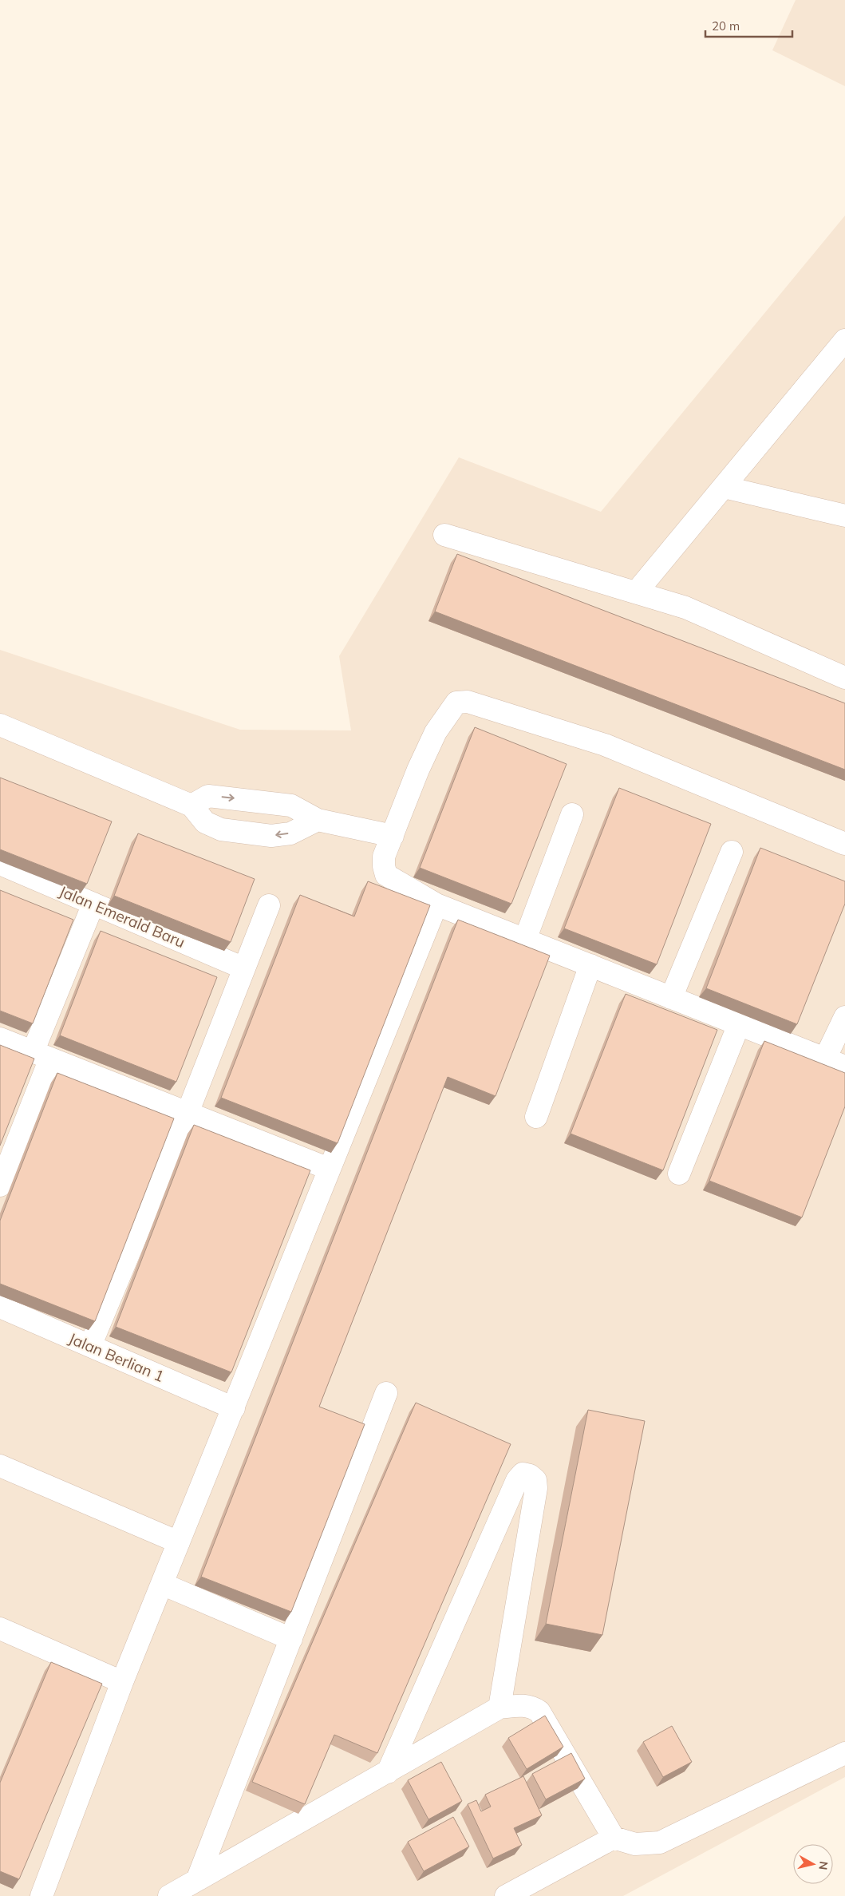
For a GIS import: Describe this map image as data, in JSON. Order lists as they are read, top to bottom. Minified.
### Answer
{"streets":{"street":["Jalan Emerald Baru","Jalan Berlian 1"]},"scale_bar":"20 m","north":"right"}
